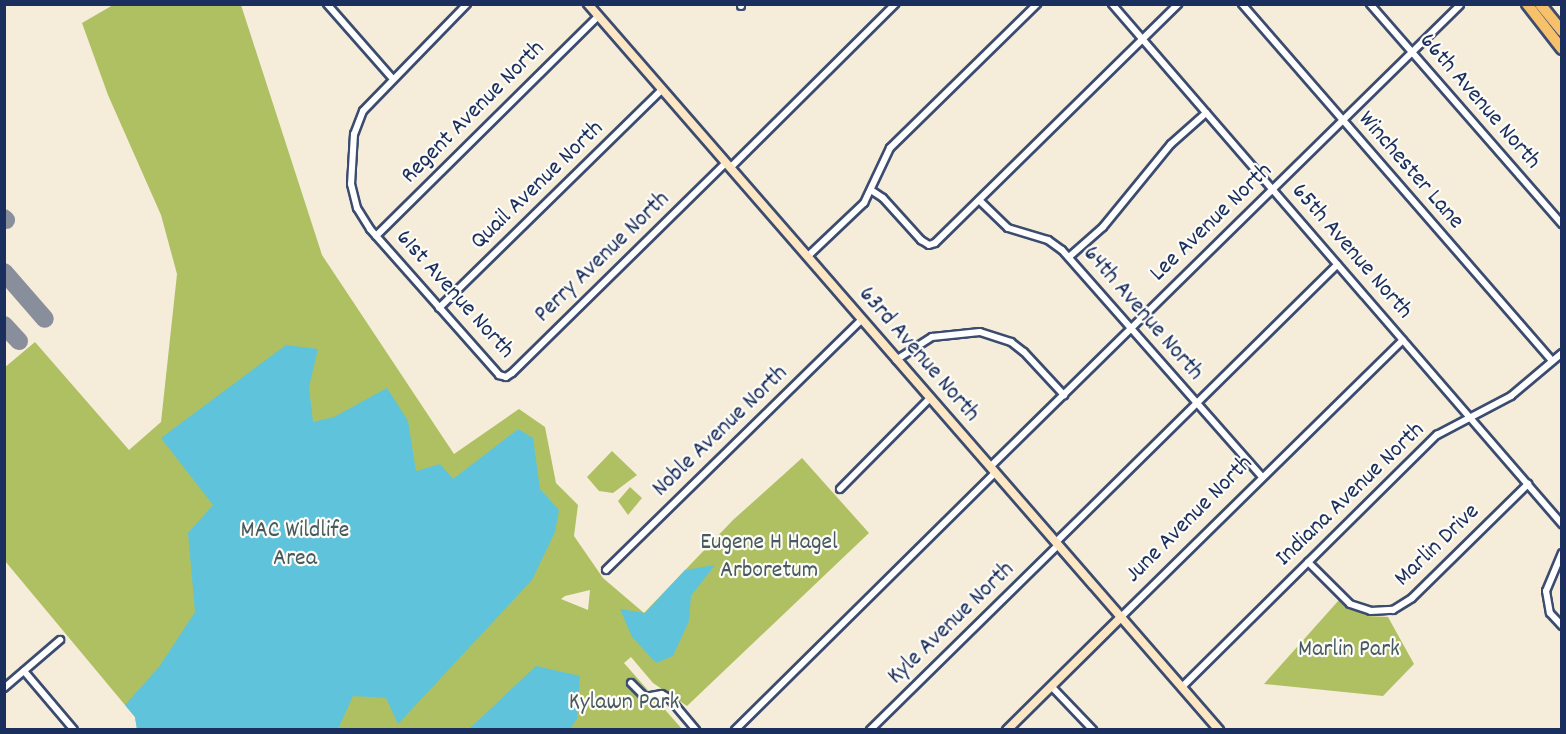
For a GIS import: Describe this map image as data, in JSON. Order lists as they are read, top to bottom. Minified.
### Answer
{"streets":{"street":["66th Avenue North","Regent Avenue North","Winchester Lane","Quail Avenue North","Lee Avenue North","65th Avenue North","Perry Avenue North","61st Avenue North","64th Avenue North","63rd Avenue North","Noble Avenue North","Indiana Avenue North","June Avenue North","Marlin Drive","Kyle Avenue North"]},"crossings":[["66th Avenue North","Lee Avenue North"],["Regent Avenue North","61st Avenue North"],["Regent Avenue North","63rd Avenue North"],["Winchester Lane","Lee Avenue North"],["Winchester Lane","Indiana Avenue North"],["Quail Avenue North","61st Avenue North"],["Quail Avenue North","63rd Avenue North"],["Lee Avenue North","65th Avenue North"],["Lee Avenue North","64th Avenue North"],["Lee Avenue North","63rd Avenue North"],["65th Avenue North","Indiana Avenue North"],["65th Avenue North","June Avenue North"],["65th Avenue North","Marlin Drive"],["65th Avenue North","Kyle Avenue North"],["Perry Avenue North","61st Avenue North"],["Perry Avenue North","63rd Avenue North"],["64th Avenue North","June Avenue North"],["64th Avenue North","Kyle Avenue North"],["63rd Avenue North","Noble Avenue North"],["63rd Avenue North","Indiana Avenue North"],["63rd Avenue North","June Avenue North"],["63rd Avenue North","Kyle Avenue North"],["Indiana Avenue North","Marlin Drive"]],"parks":["MAC Wildlife Area","Eugene H Hagel Arboretum","Marlin Park","Kylawn Park"]}
